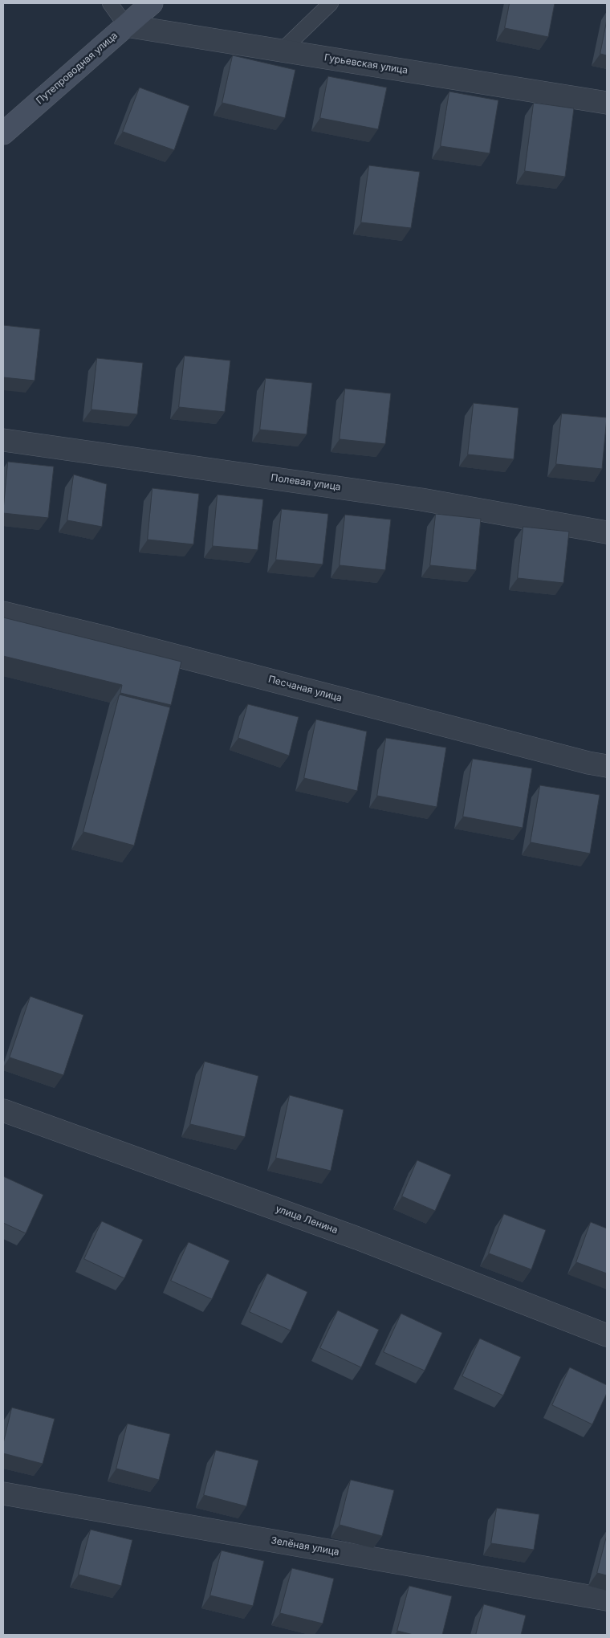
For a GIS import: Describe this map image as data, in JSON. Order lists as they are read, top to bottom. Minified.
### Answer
{"streets":{"main road":["Путепроводная улица"],"street":["Гурьевская улица","Полевая улица","Песчаная улица","улица Ленина","Зелёная улица"]},"crossings":[["Гурьевская улица","Путепроводная улица"]]}
